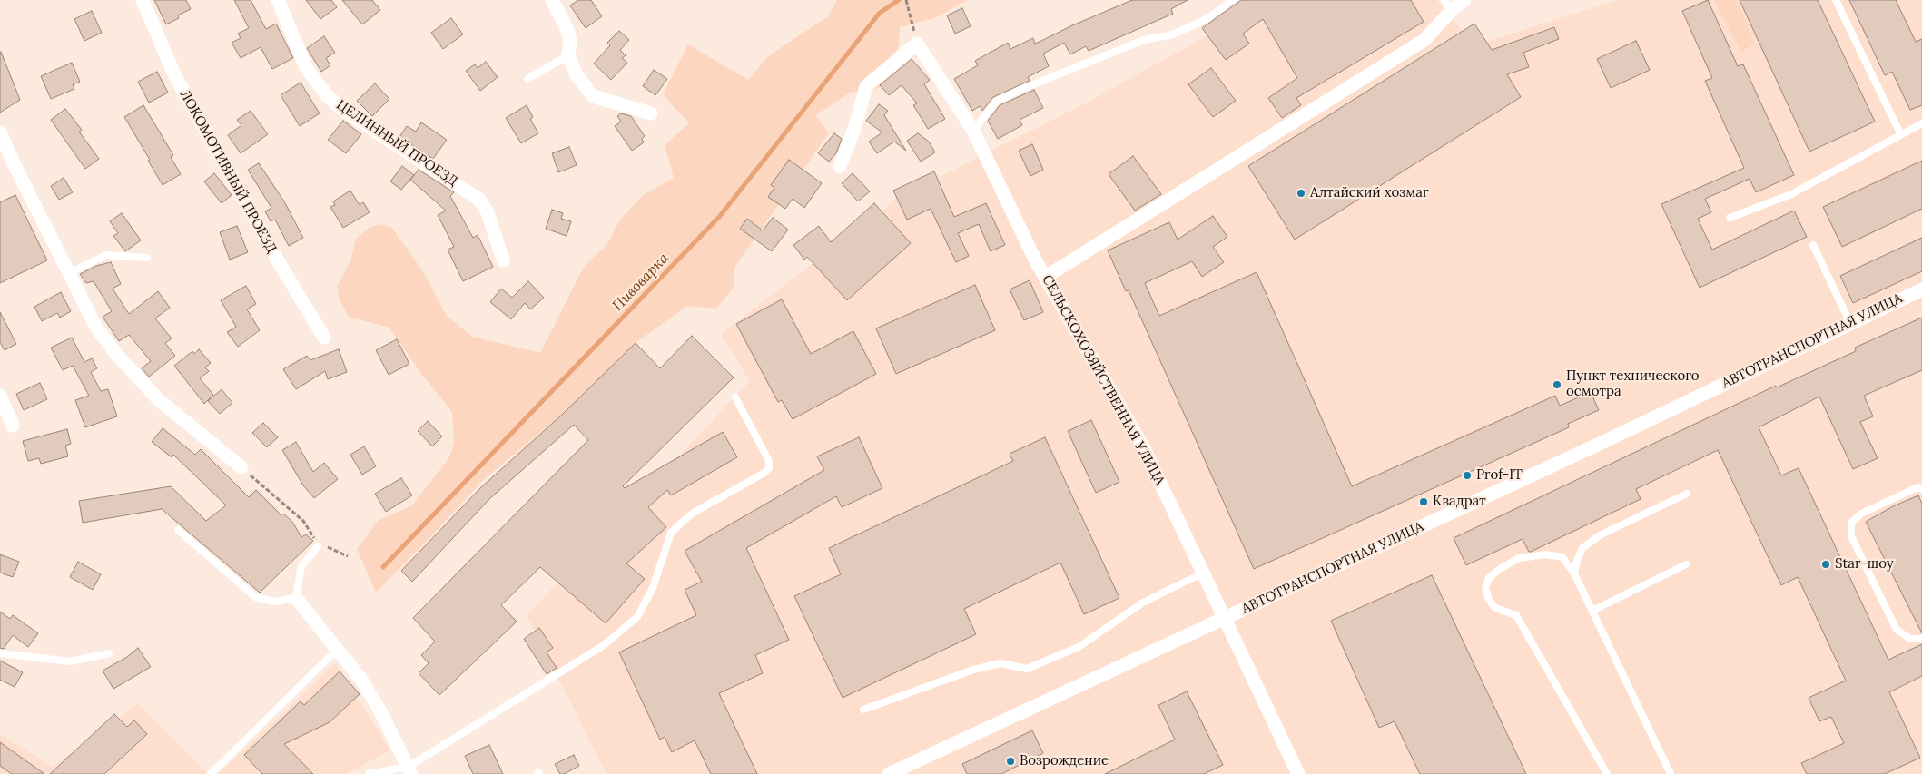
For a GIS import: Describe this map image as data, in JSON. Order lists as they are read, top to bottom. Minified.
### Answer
{"streets":{"street":["ЦЕЛИННЫЙ ПРОЕЗД","ЛОКОМОТИВНЫЙ ПРОЕЗД","АВТОТРАНСПОРТНАЯ УЛИЦА","СЕЛЬСКОХОЗЯЙСТВЕННАЯ УЛИЦА"]},"crossings":[["АВТОТРАНСПОРТНАЯ УЛИЦА","СЕЛЬСКОХОЗЯЙСТВЕННАЯ УЛИЦА"]],"water":["Пивоварка"],"places":["Алтайский хозмаг","Пункт технического осмотра","Prof-IT","Квадрат","Star-шоу","Возрождение"]}
